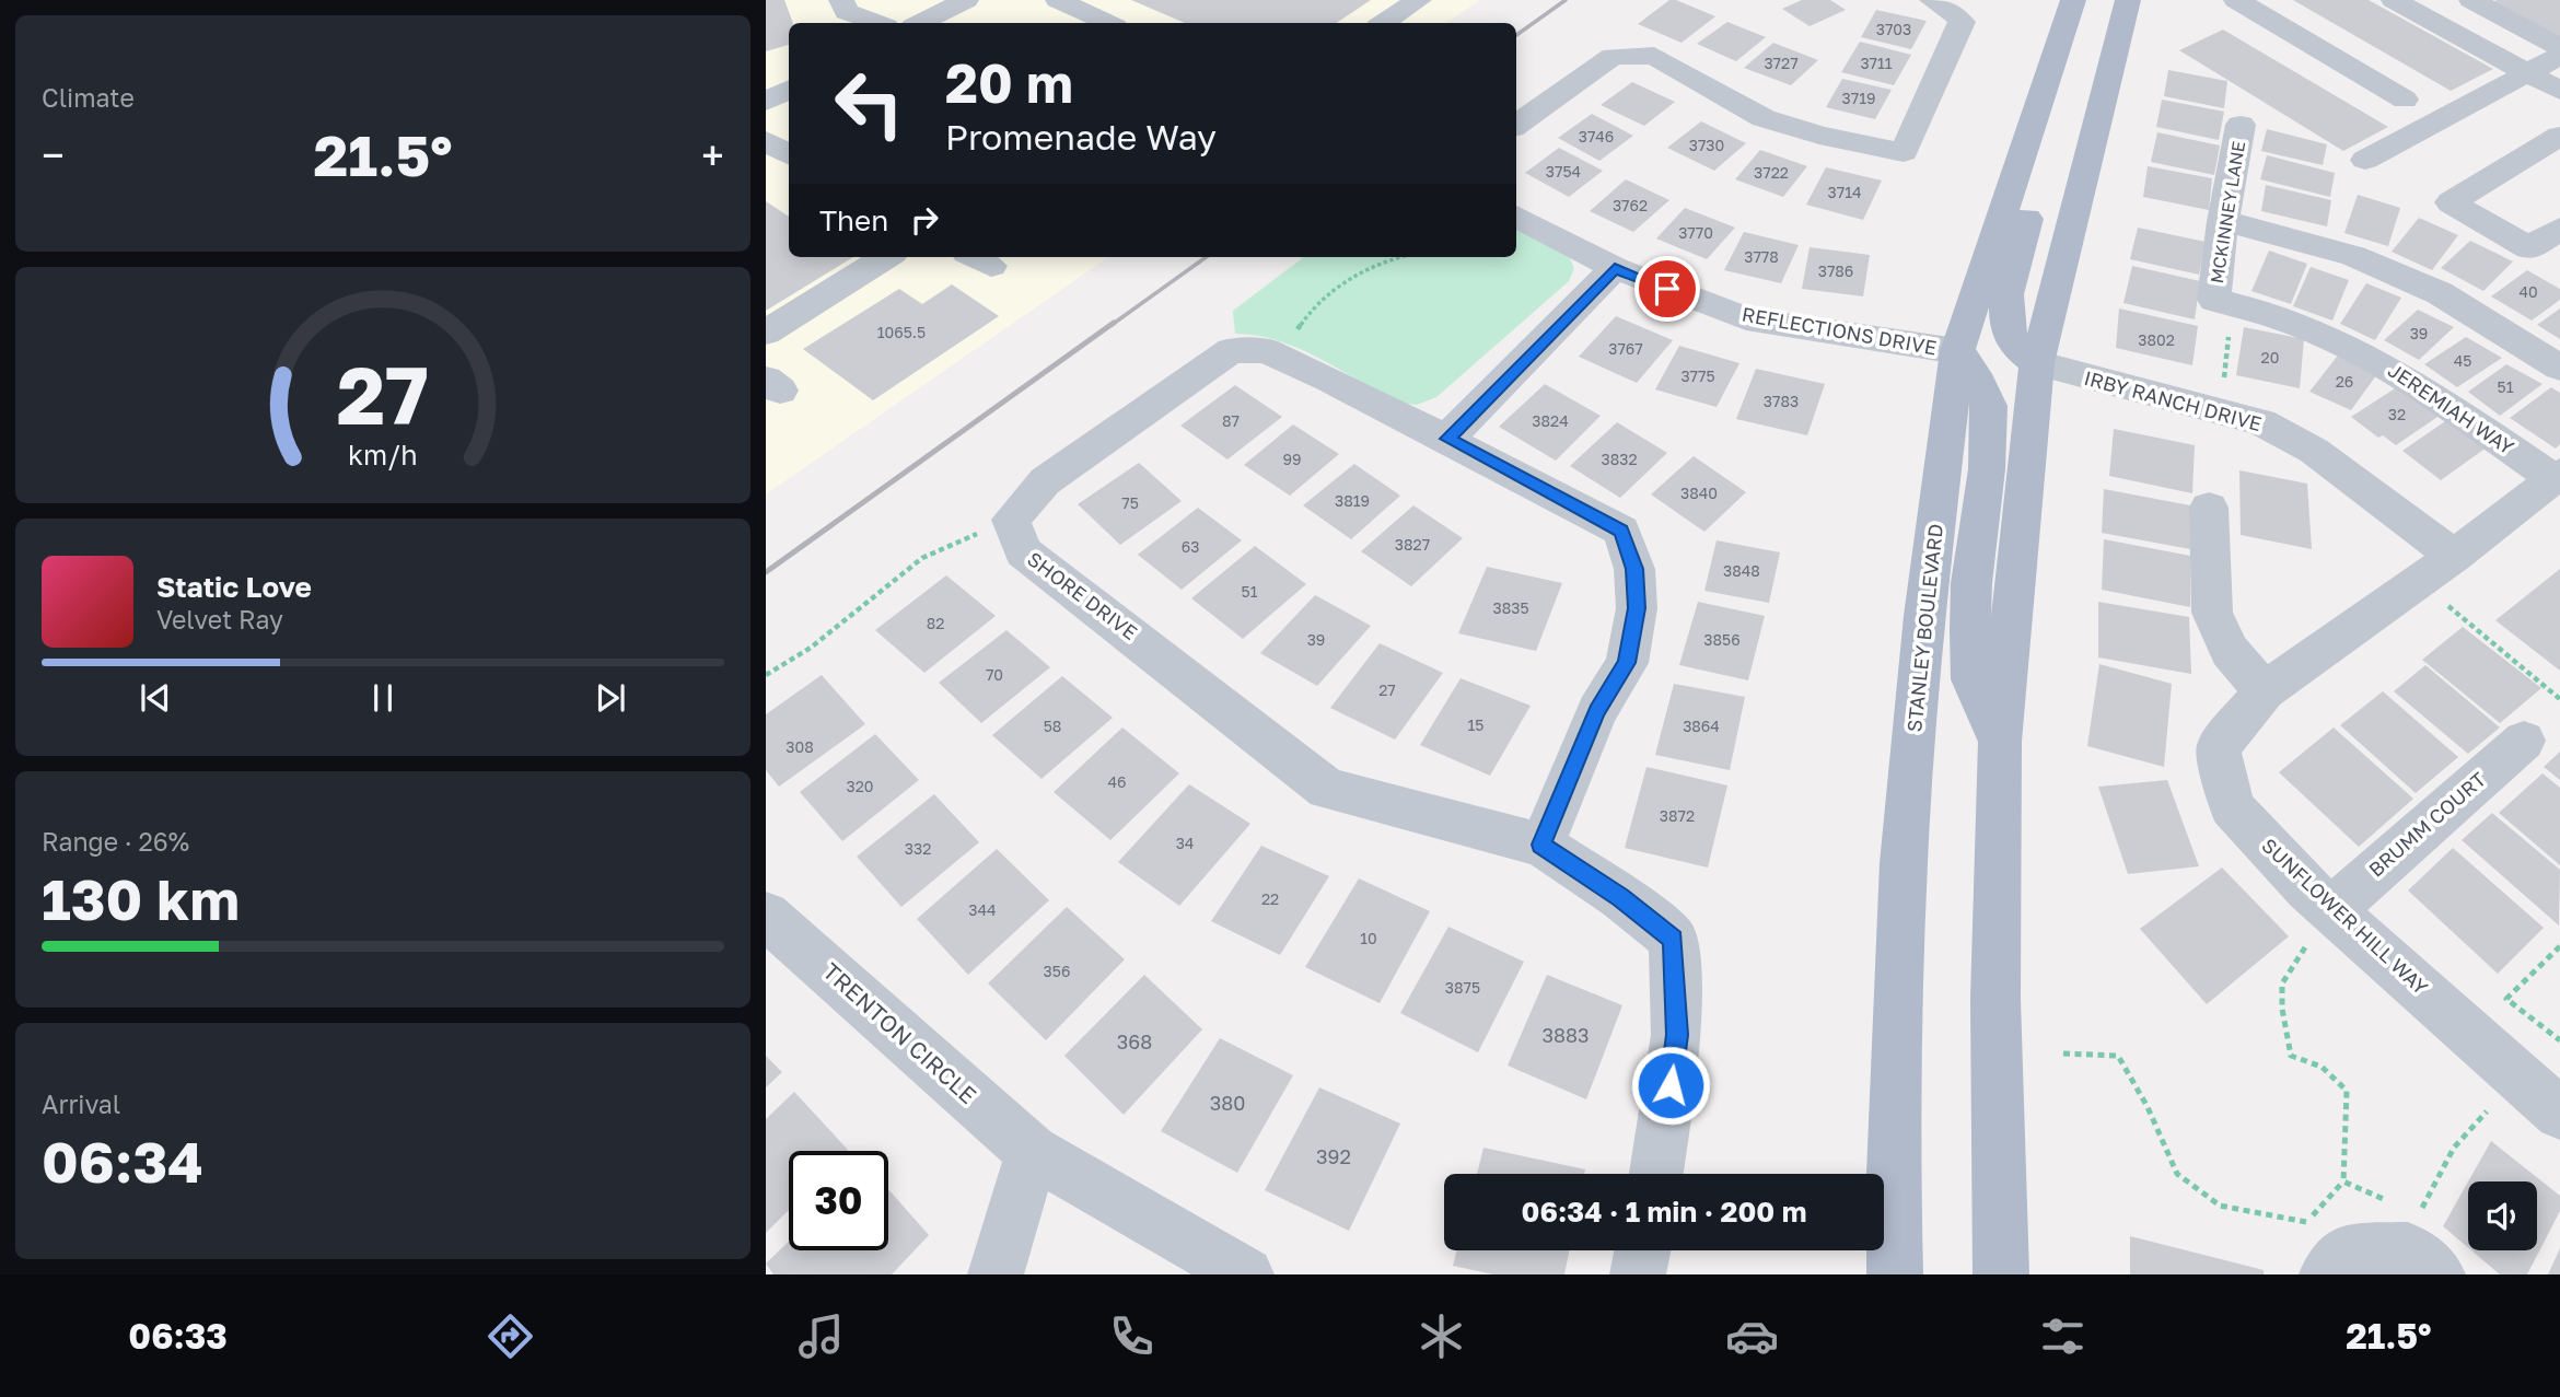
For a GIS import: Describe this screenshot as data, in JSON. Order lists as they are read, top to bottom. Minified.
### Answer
{"streets":{"main road":["STANLEY BOULEVARD"],"street":["MCKINNEY LANE","REFLECTIONS DRIVE","IRBY RANCH DRIVE","JEREMIAH WAY","SHORE DRIVE","BRUMM COURT","SUNFLOWER HILL WAY","TRENTON CIRCLE"]},"crossings":[["MCKINNEY LANE","JEREMIAH WAY"],["REFLECTIONS DRIVE","STANLEY BOULEVARD"],["IRBY RANCH DRIVE","SUNFLOWER HILL WAY"],["JEREMIAH WAY","SUNFLOWER HILL WAY"],["BRUMM COURT","SUNFLOWER HILL WAY"]],"house_numbers":["3703","3727","3711","3719","3746","3730","3754","3722","3714","3762","3770","3778","3786","40","1065.5","39","3802","3767","20","45","3775","26","51","3783","32","87","3824","99","3832","3840","3819","75","3827","63","3848","51","3835","82","39","3856","70","27","15","58","3864","308","46","320","3872","34","332","22","344","10","356","3875","3883","368","380","392"],"page":{"tile":["Climate",["Range · 26%","130 km"],["Arrival","06:34"]],"turn":["20 m","Promenade Way"],"heat":["−","21.5°","+"],"then":"Then","song":["Static Love","Velvet Ray"],"limit":"30","trip":"06:34 · 1 min · 200 m","tabs":["06:33","21.5°"],"gauge":["27","km/h"]}}
